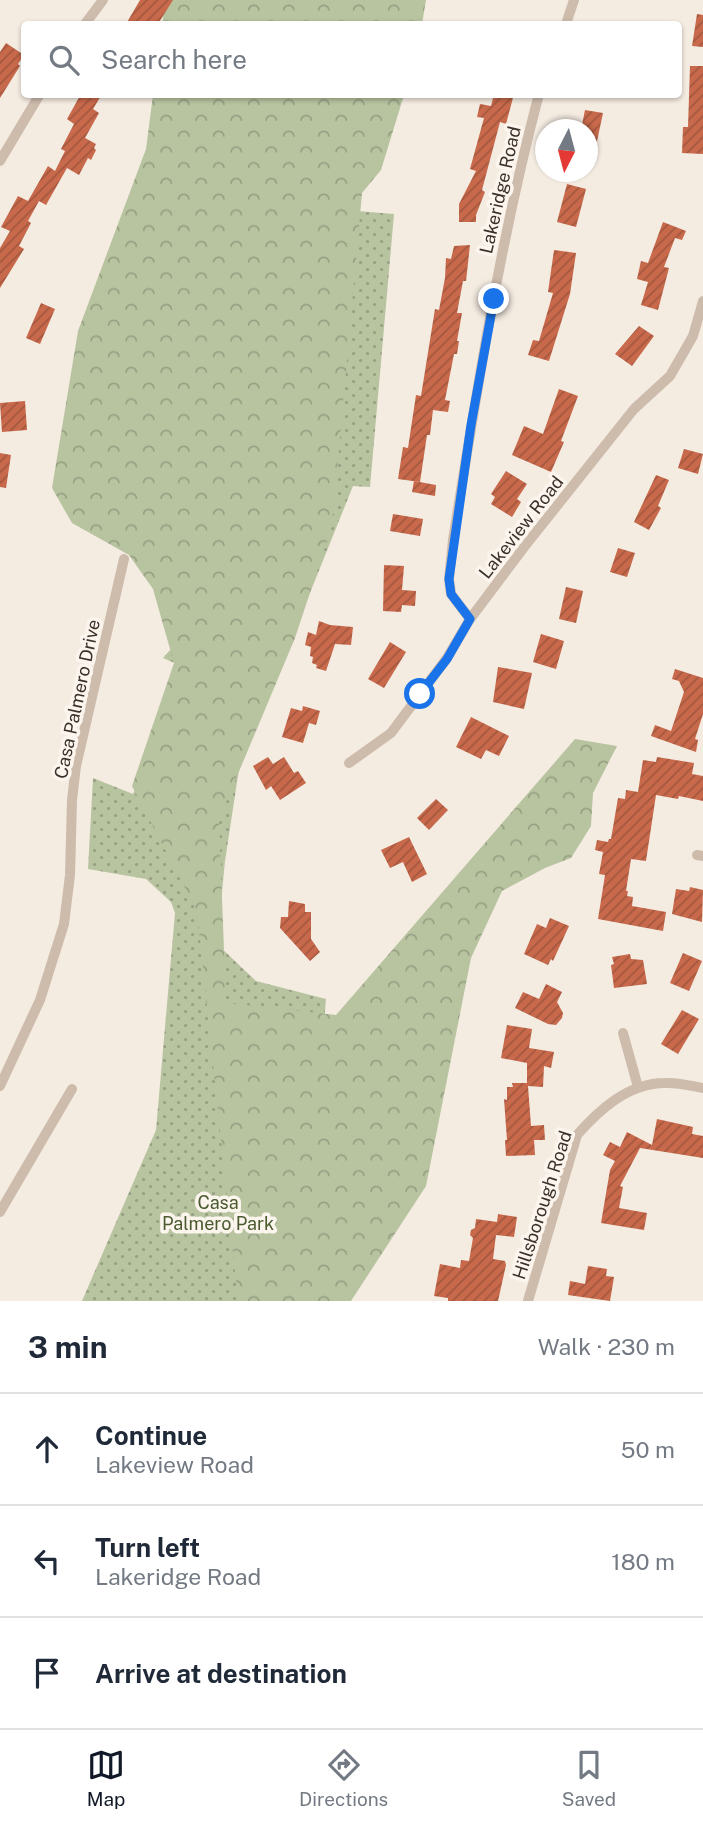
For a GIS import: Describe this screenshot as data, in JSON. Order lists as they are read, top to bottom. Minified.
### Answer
{"streets":{"street":["Lakeridge Road","Lakeview Road","Casa Palmero Drive","Hillsborough Road"]},"crossings":[["Lakeridge Road","Lakeview Road"]],"parks":["Casa Palmero Park"],"north":"bottom","page":{"search":"Search here","heading":["3 min","Walk · 230 m"],"list":[["Continue","Lakeview Road","50 m"],["Turn left","Lakeridge Road","180 m"],"Arrive at destination"],"nav":["Map","Directions","Saved"]}}
